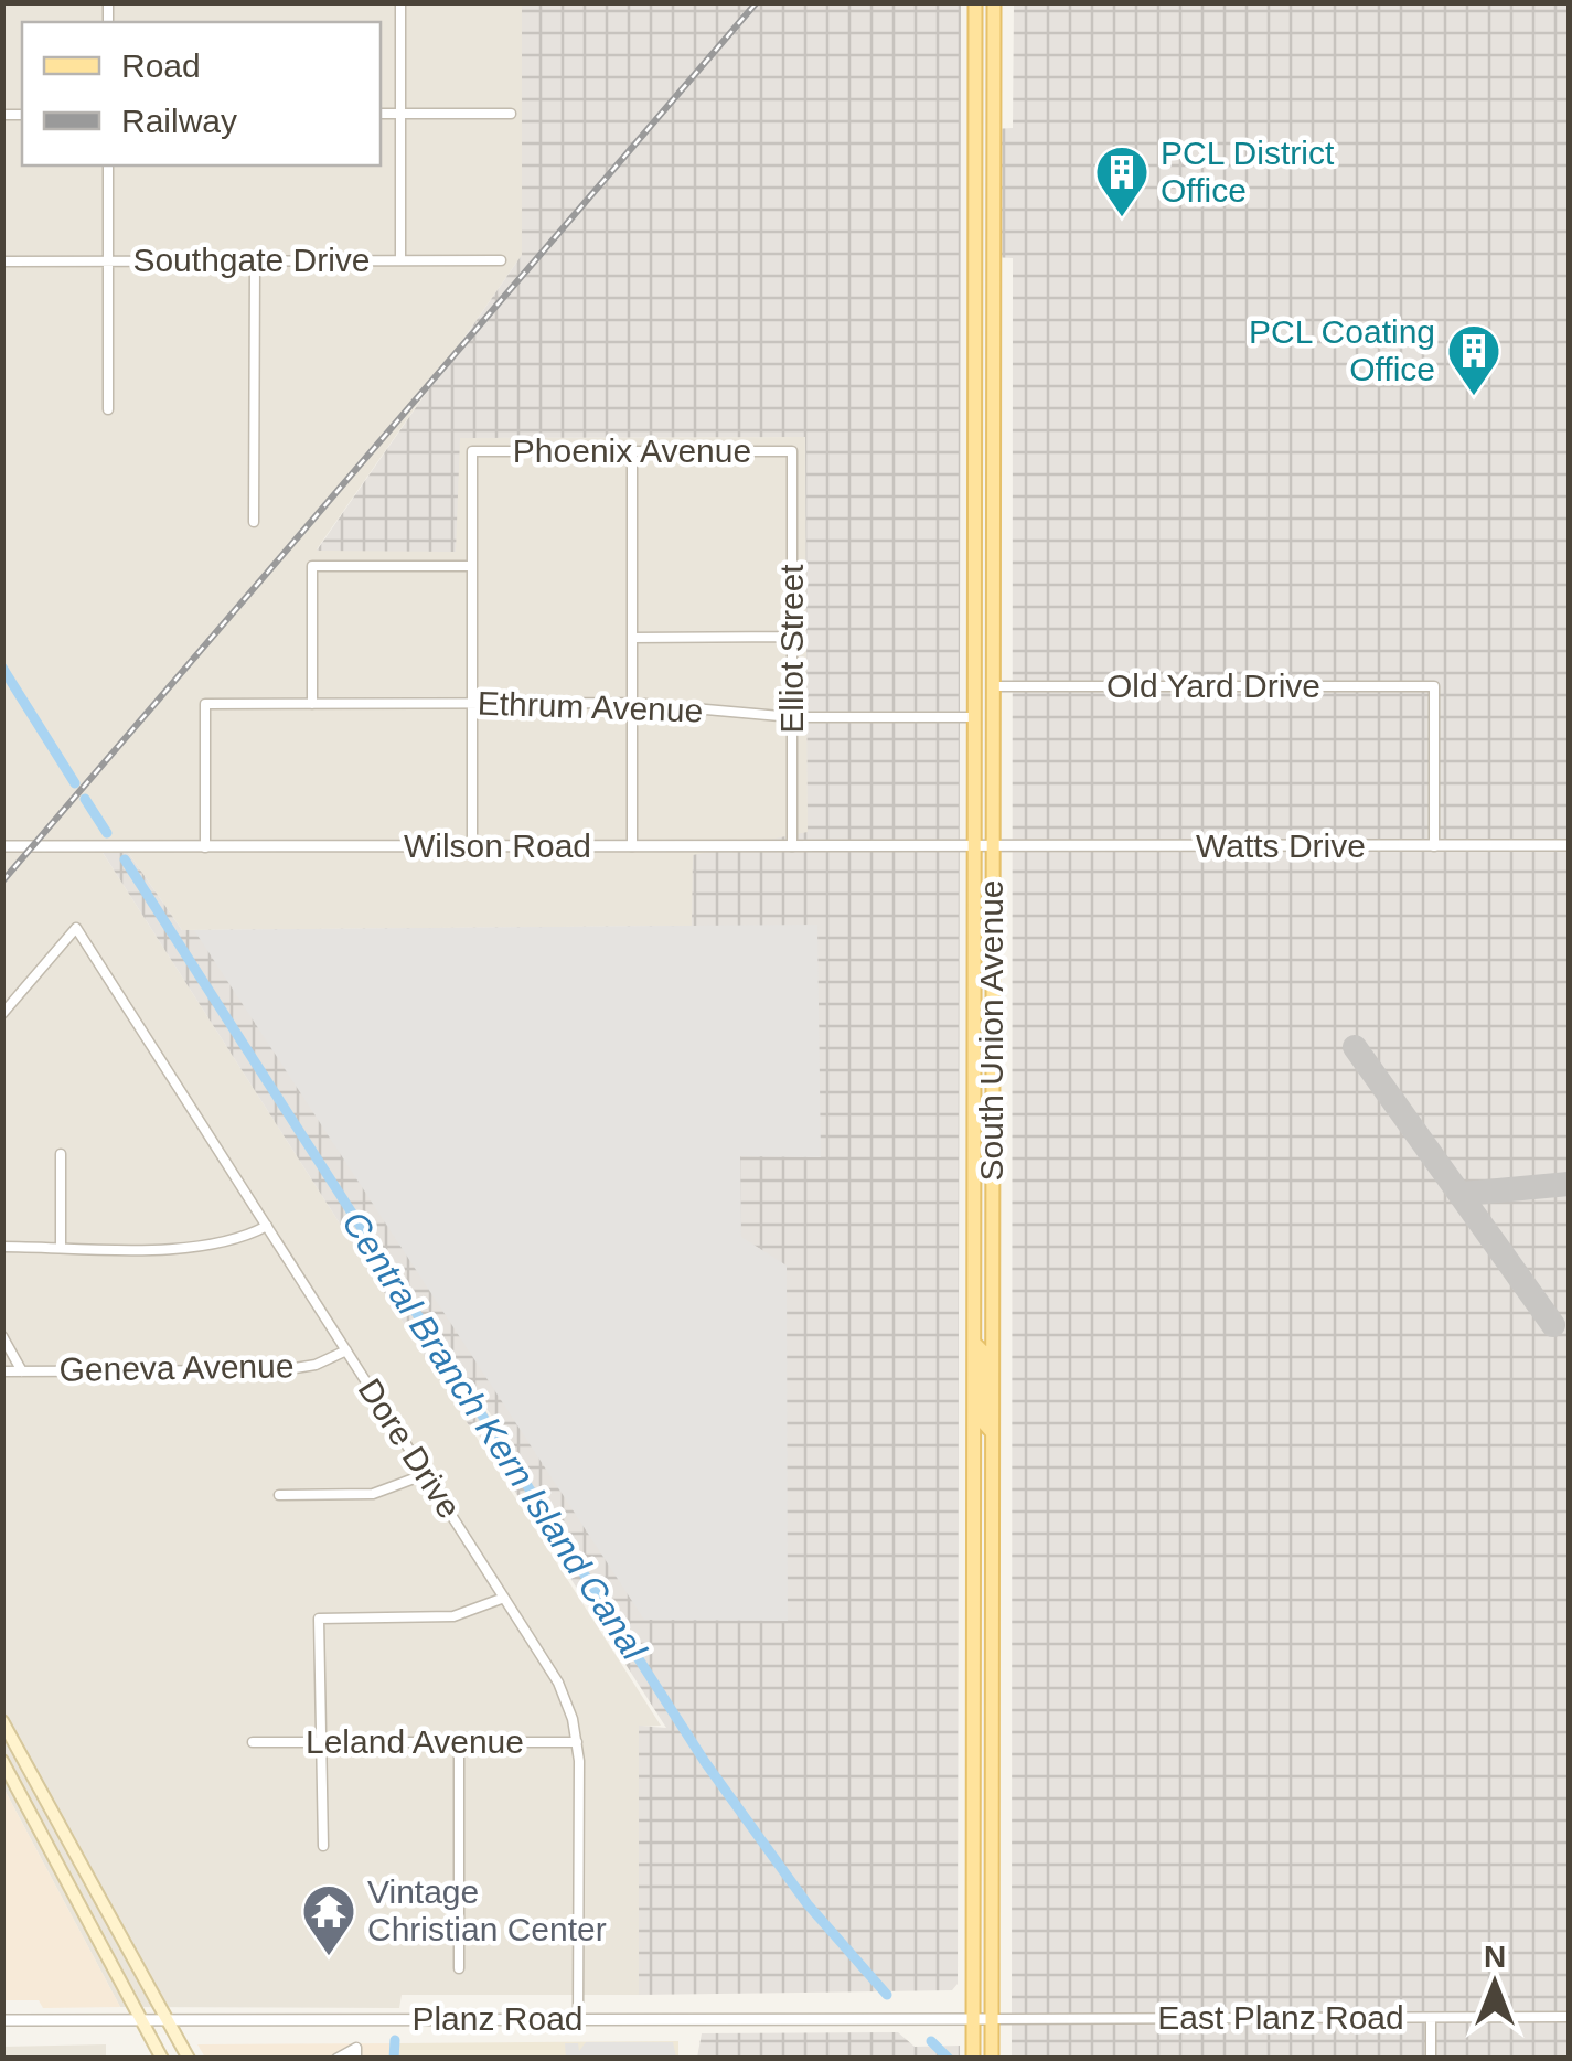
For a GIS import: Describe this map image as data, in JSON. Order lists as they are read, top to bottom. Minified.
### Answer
{"streets":{"main road":["South Union Avenue"],"street":["Southgate Drive","Phoenix Avenue","Elliot Street","Old Yard Drive","Ethrum Avenue","Wilson Road","Watts Drive","Geneva Avenue","Dore Drive","Leland Avenue","East Planz Road","Planz Road"]},"crossings":[["Phoenix Avenue","Elliot Street"],["Elliot Street","Ethrum Avenue"],["Elliot Street","Wilson Road"],["Old Yard Drive","Watts Drive"],["Old Yard Drive","South Union Avenue"],["Ethrum Avenue","Wilson Road"],["Ethrum Avenue","South Union Avenue"],["Wilson Road","Watts Drive"],["Wilson Road","South Union Avenue"],["Watts Drive","South Union Avenue"],["South Union Avenue","East Planz Road"],["South Union Avenue","Planz Road"],["Geneva Avenue","Dore Drive"],["Dore Drive","Leland Avenue"],["Dore Drive","Planz Road"],["East Planz Road","Planz Road"]],"water":["Central Branch Kern Island Canal"],"places":{"building":["PCL District Office","PCL Coating Office"],"temple":["Vintage Christian Center"]},"legend":["Road","Railway"],"north":"top"}
